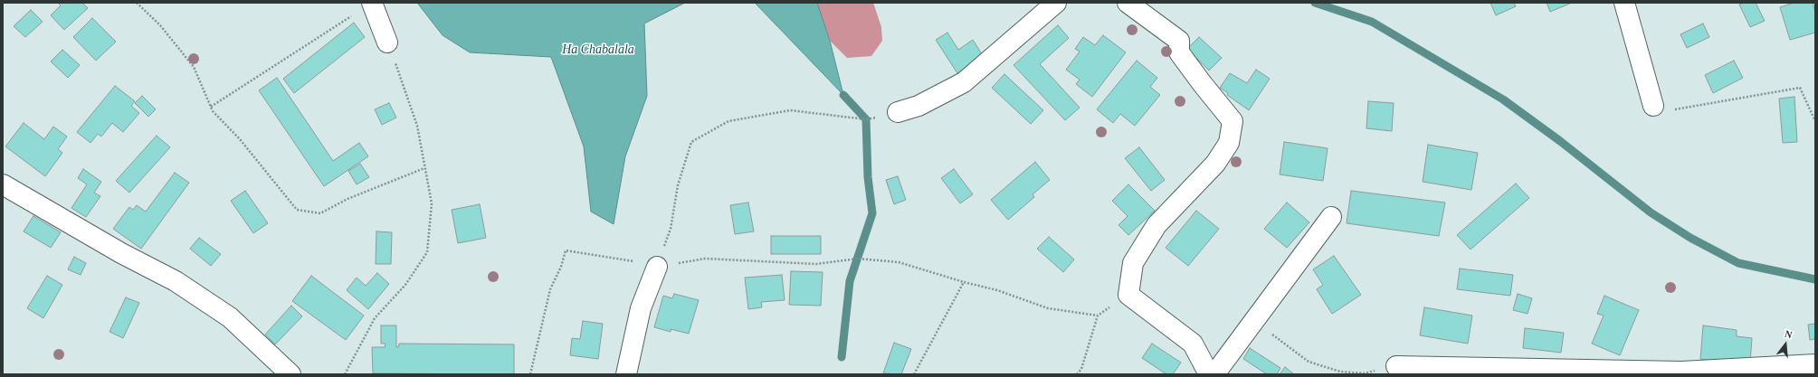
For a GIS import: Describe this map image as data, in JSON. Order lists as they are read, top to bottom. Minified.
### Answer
{"water":["Ha Chabalala"],"north":"top"}
